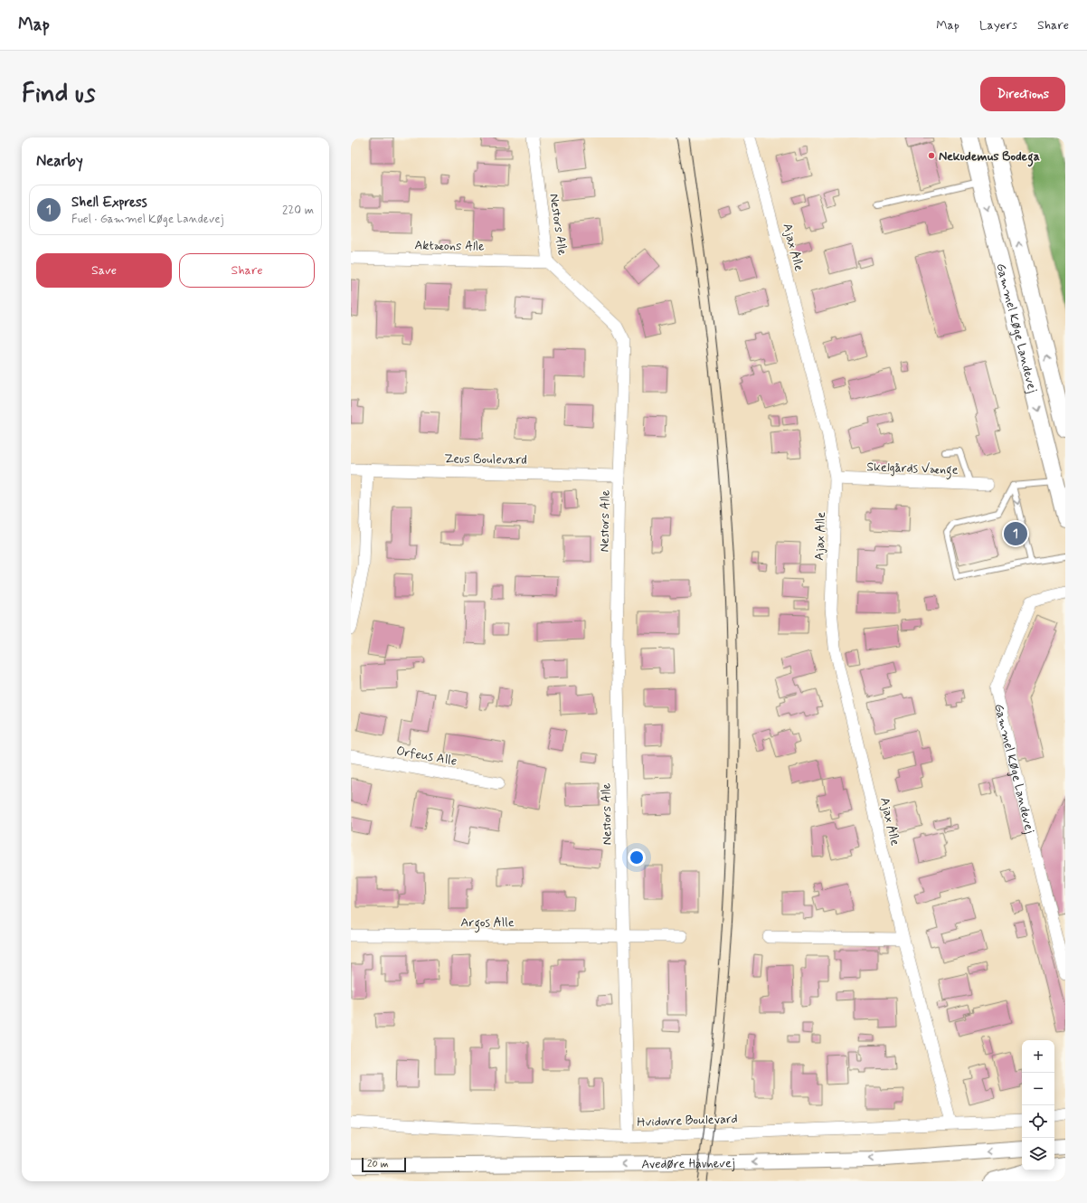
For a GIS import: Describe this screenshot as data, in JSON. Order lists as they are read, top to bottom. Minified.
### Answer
{"streets":{"main road":["Gammel Køge Landevej"],"street":["Nestors Alle","Aktæons Alle","Ajax Alle","Zeus Boulevard","Skelgårds Vænge","Orfeus Alle","Argos Alle","Hvidovre Boulevard","Avedøre Havnevej"]},"crossings":[["Nestors Alle","Aktæons Alle"],["Nestors Alle","Zeus Boulevard"],["Nestors Alle","Argos Alle"],["Nestors Alle","Hvidovre Boulevard"],["Ajax Alle","Skelgårds Vænge"],["Ajax Alle","Hvidovre Boulevard"]],"one_way":["Avedøre Havnevej"],"places":["Nekudemus Bodega"],"scale_bar":"20 m","page":{"header":"Map","nav":["Map","Layers","Share"],"buttons":["Directions",["Save","Share"]],"title":"Find us","heading":"Nearby","list":[{"mark":"1","name":"Shell Express","note":"Fuel · Gammel Køge Landevej","value":"220 m"}],"pins":"1","map_buttons":["+","−"],"scale":"20 m"}}
